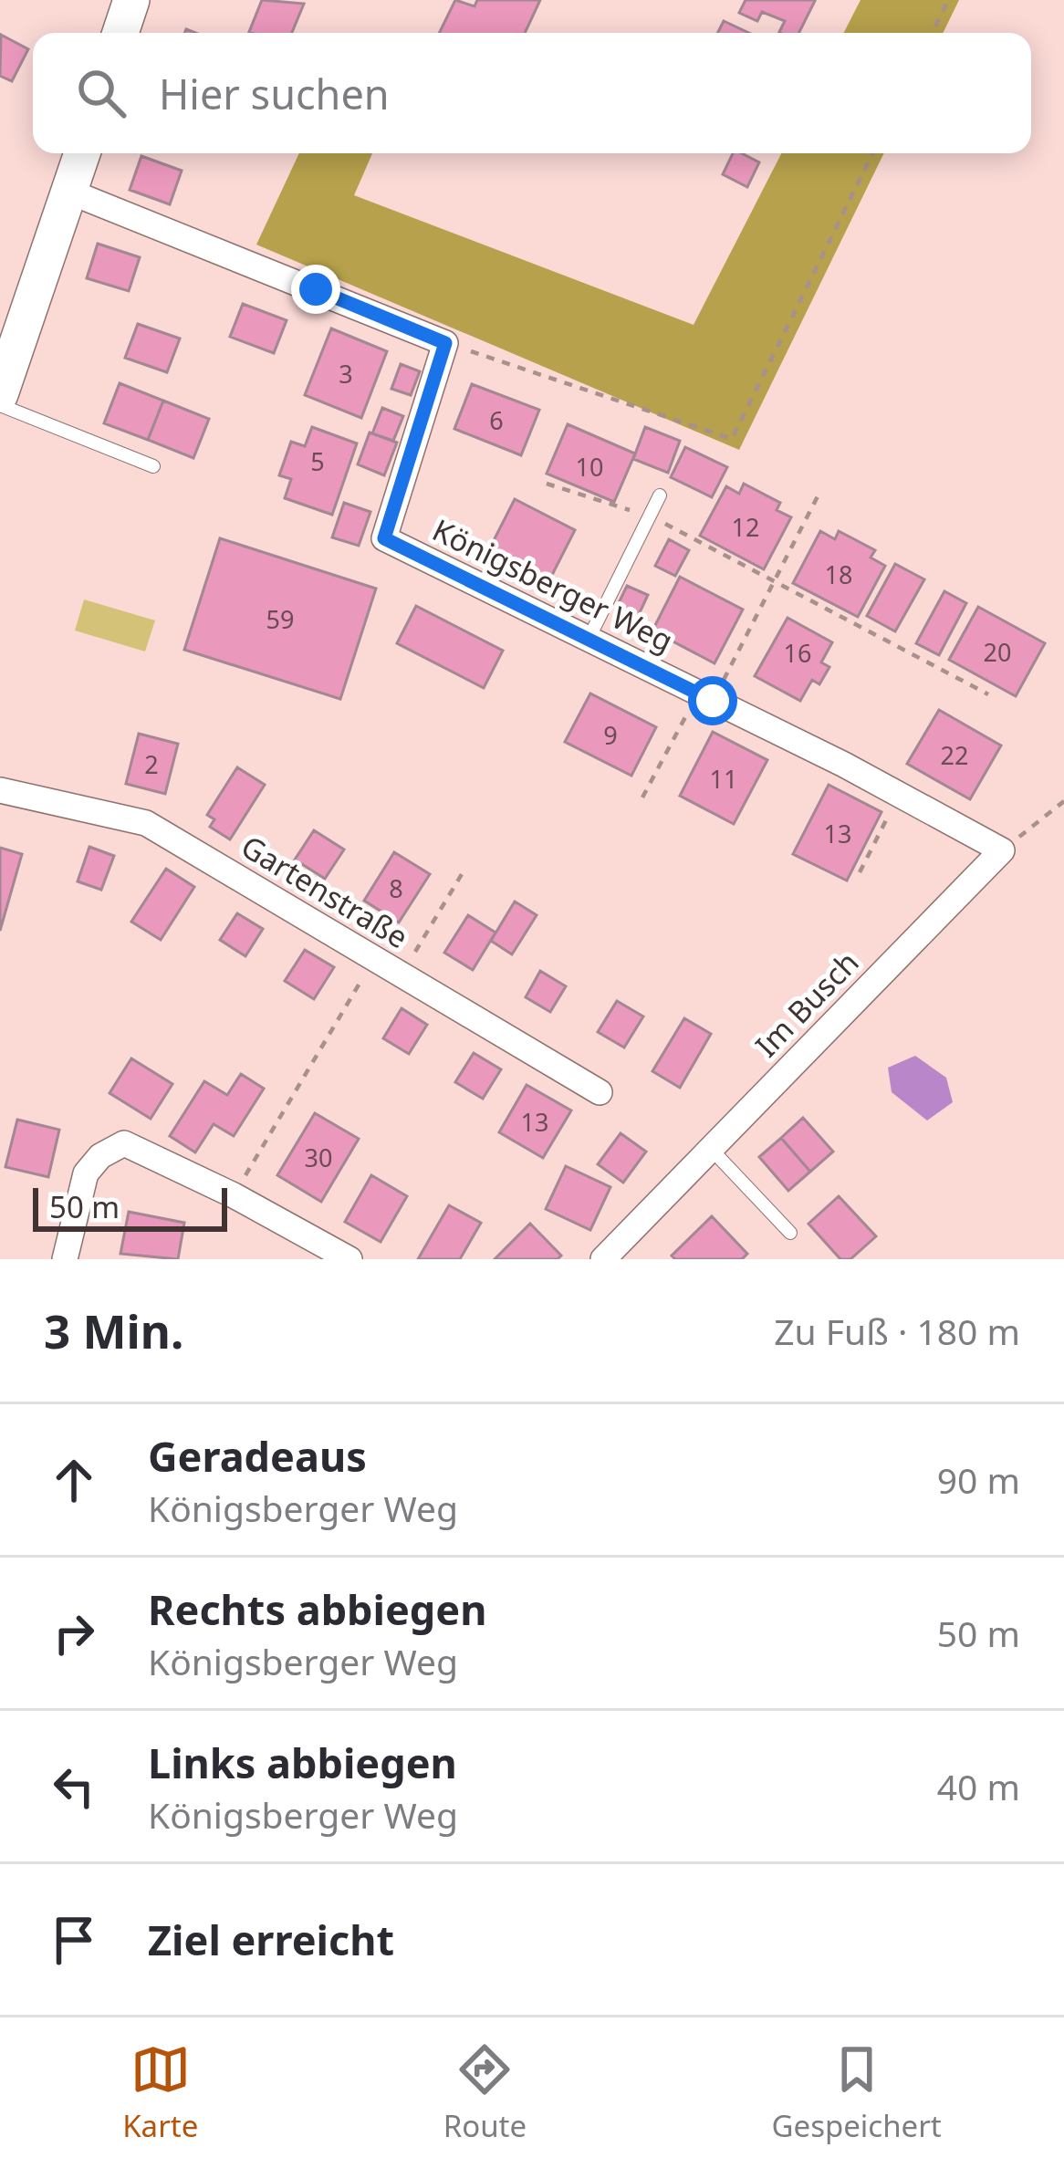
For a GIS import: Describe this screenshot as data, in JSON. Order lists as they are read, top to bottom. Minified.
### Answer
{"streets":{"street":["Königsberger Weg","Gartenstraße","Im Busch"]},"crossings":[["Königsberger Weg","Im Busch"]],"house_numbers":["3","6","5","10","12","18","59","20","16","9","22","2","11","13","8","13","30"],"scale_bar":"50 m","page":{"search":"Hier suchen","scale":"50 m","heading":["3 Min.","Zu Fuß · 180 m"],"list":[["Geradeaus","Königsberger Weg","90 m"],["Rechts abbiegen","Königsberger Weg","50 m"],["Links abbiegen","Königsberger Weg","40 m"],"Ziel erreicht"],"nav":["Karte","Route","Gespeichert"]}}
